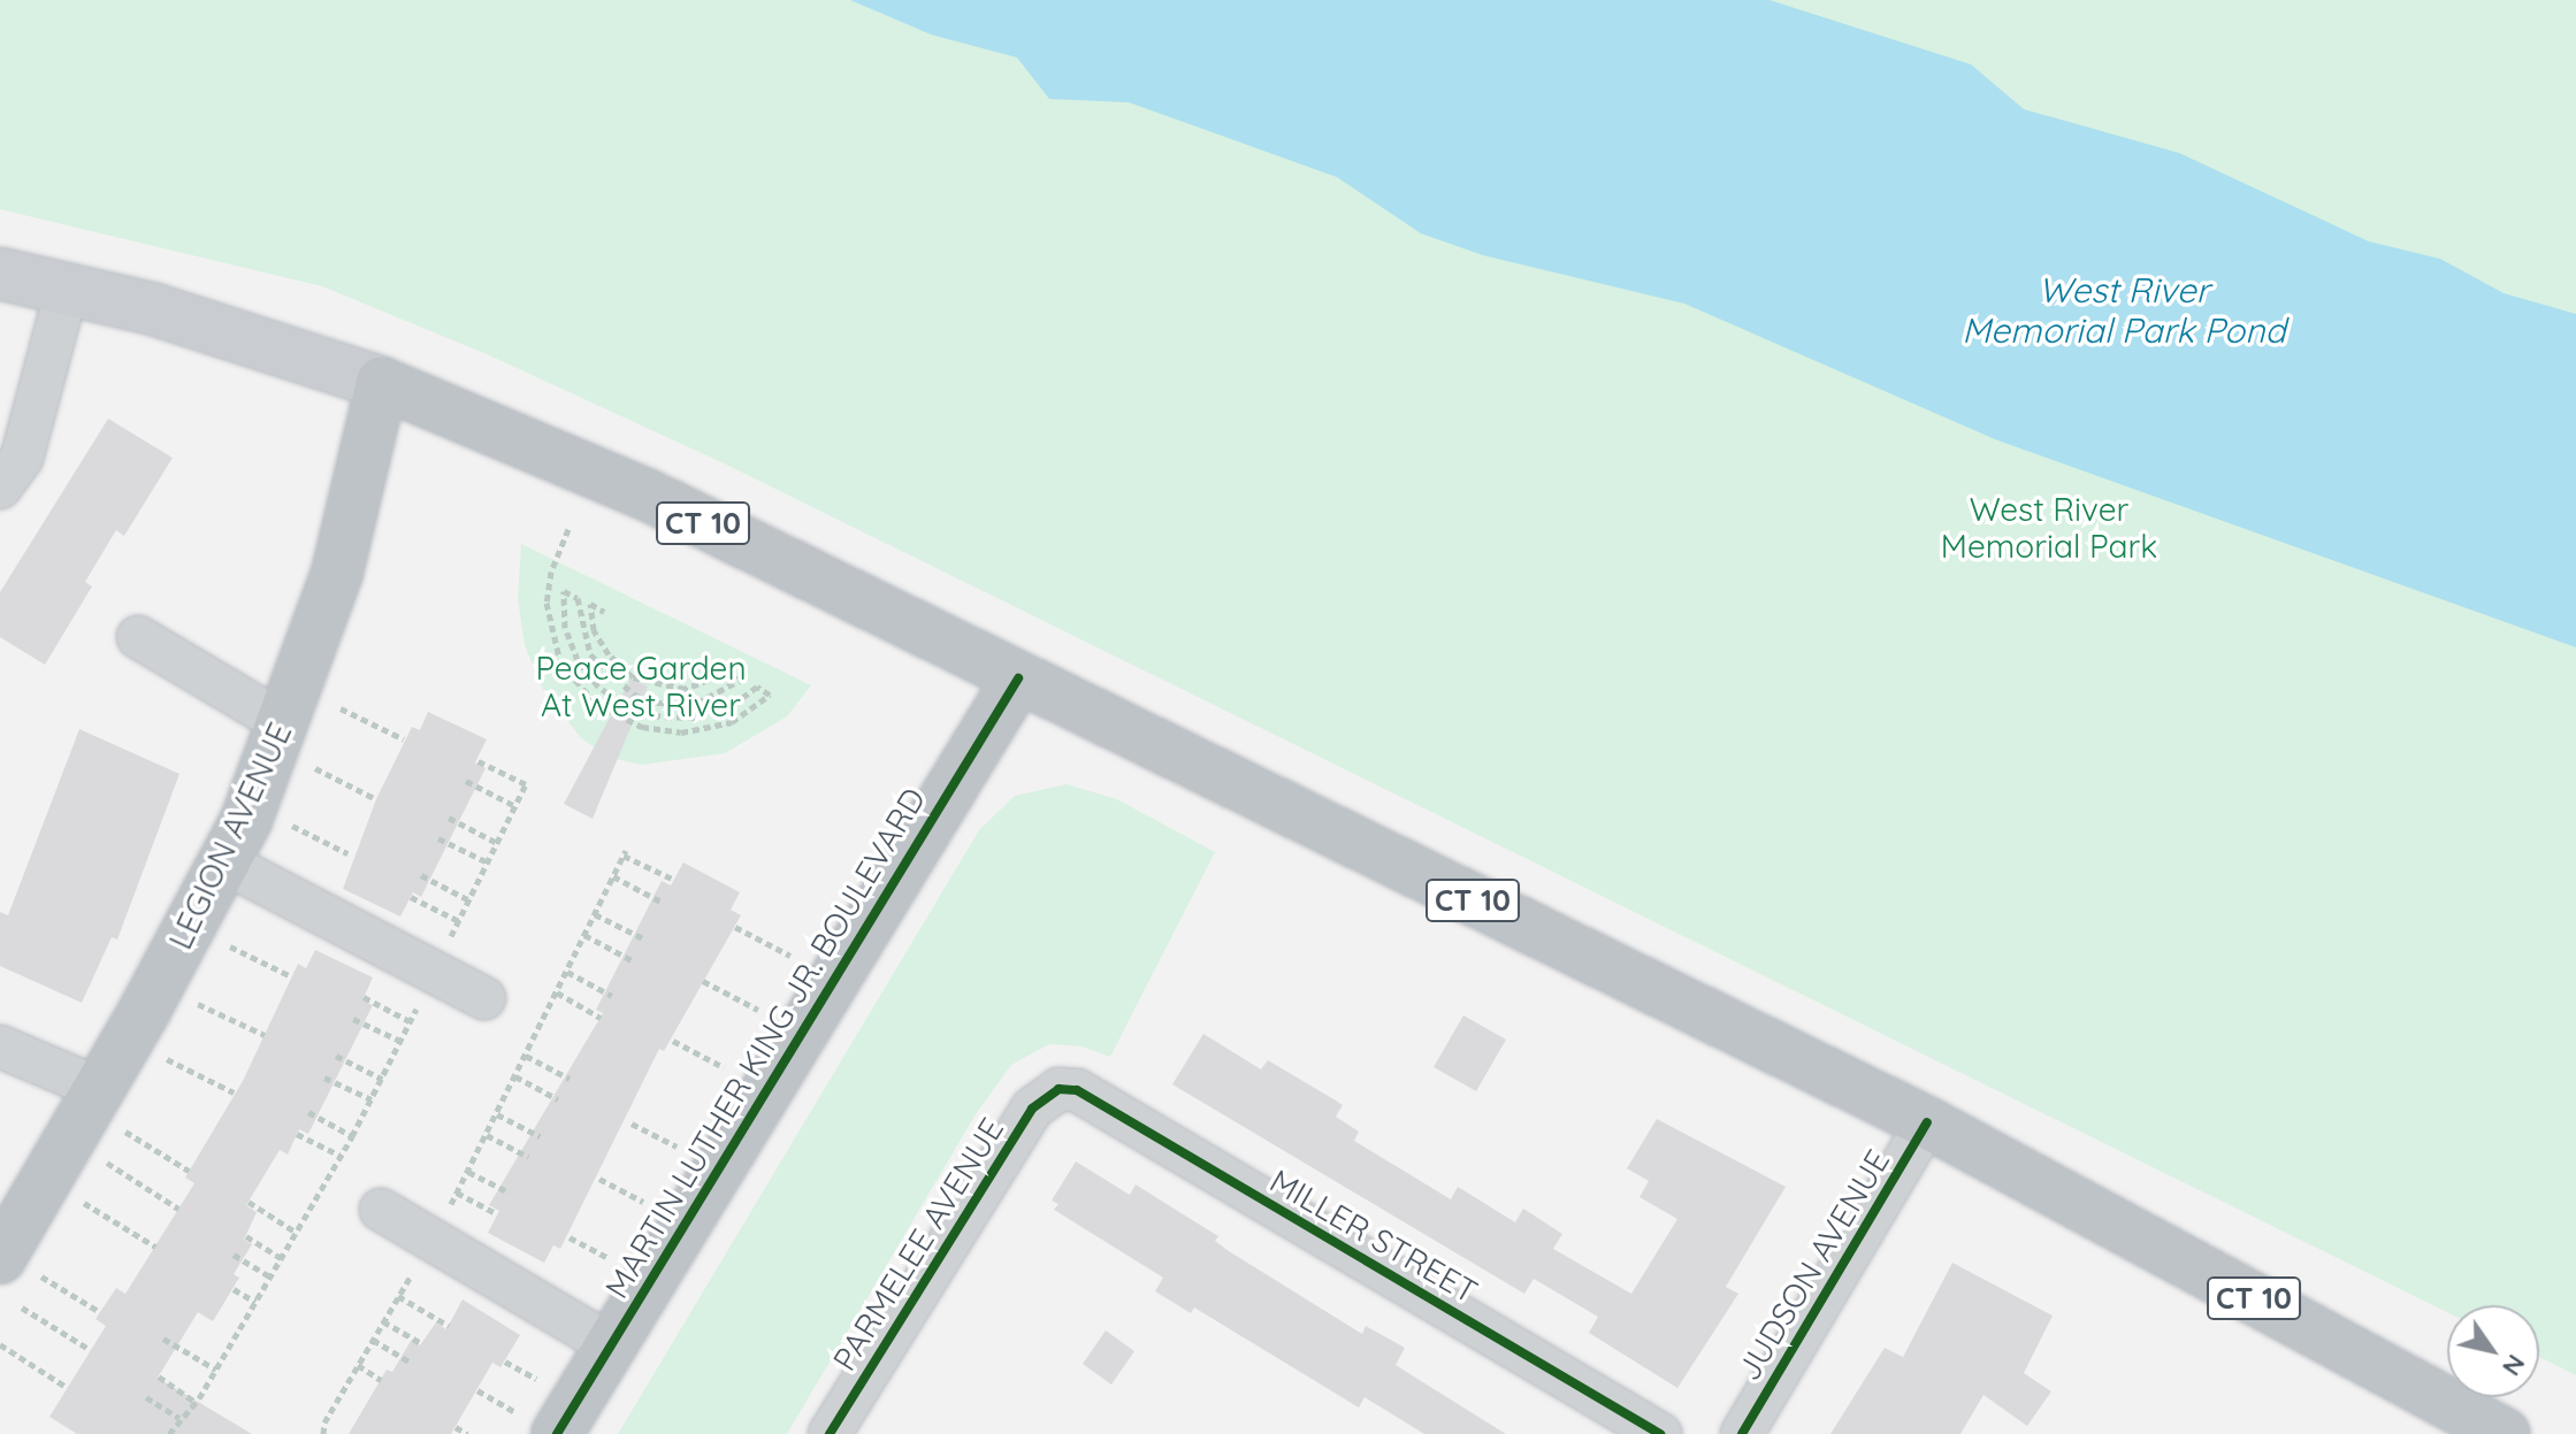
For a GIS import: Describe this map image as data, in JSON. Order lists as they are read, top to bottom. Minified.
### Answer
{"streets":{"highway":["CT 10","LEGION AVENUE","MARTIN LUTHER KING JR. BOULEVARD"],"street":["MILLER STREET","PARMELEE AVENUE","JUDSON AVENUE"]},"crossings":[["CT 10","LEGION AVENUE"],["CT 10","MARTIN LUTHER KING JR. BOULEVARD"],["CT 10","JUDSON AVENUE"],["MILLER STREET","PARMELEE AVENUE"]],"water":["West River Memorial Park Pond"],"parks":["West River Memorial Park","Peace Garden At West River"],"north":"bottom right"}
